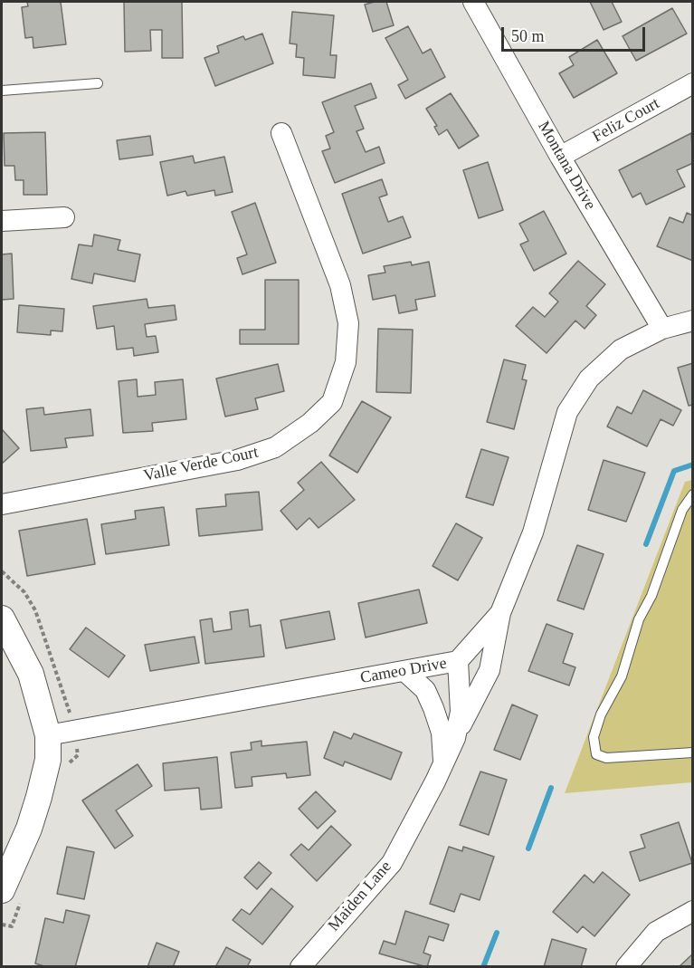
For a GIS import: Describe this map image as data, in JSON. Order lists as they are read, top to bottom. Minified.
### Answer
{"streets":{"street":["Feliz Court","Montana Drive","Valle Verde Court","Cameo Drive","Maiden Lane"]},"crossings":[["Feliz Court","Montana Drive"],["Montana Drive","Cameo Drive"],["Cameo Drive","Maiden Lane"]],"scale_bar":"50 m"}
